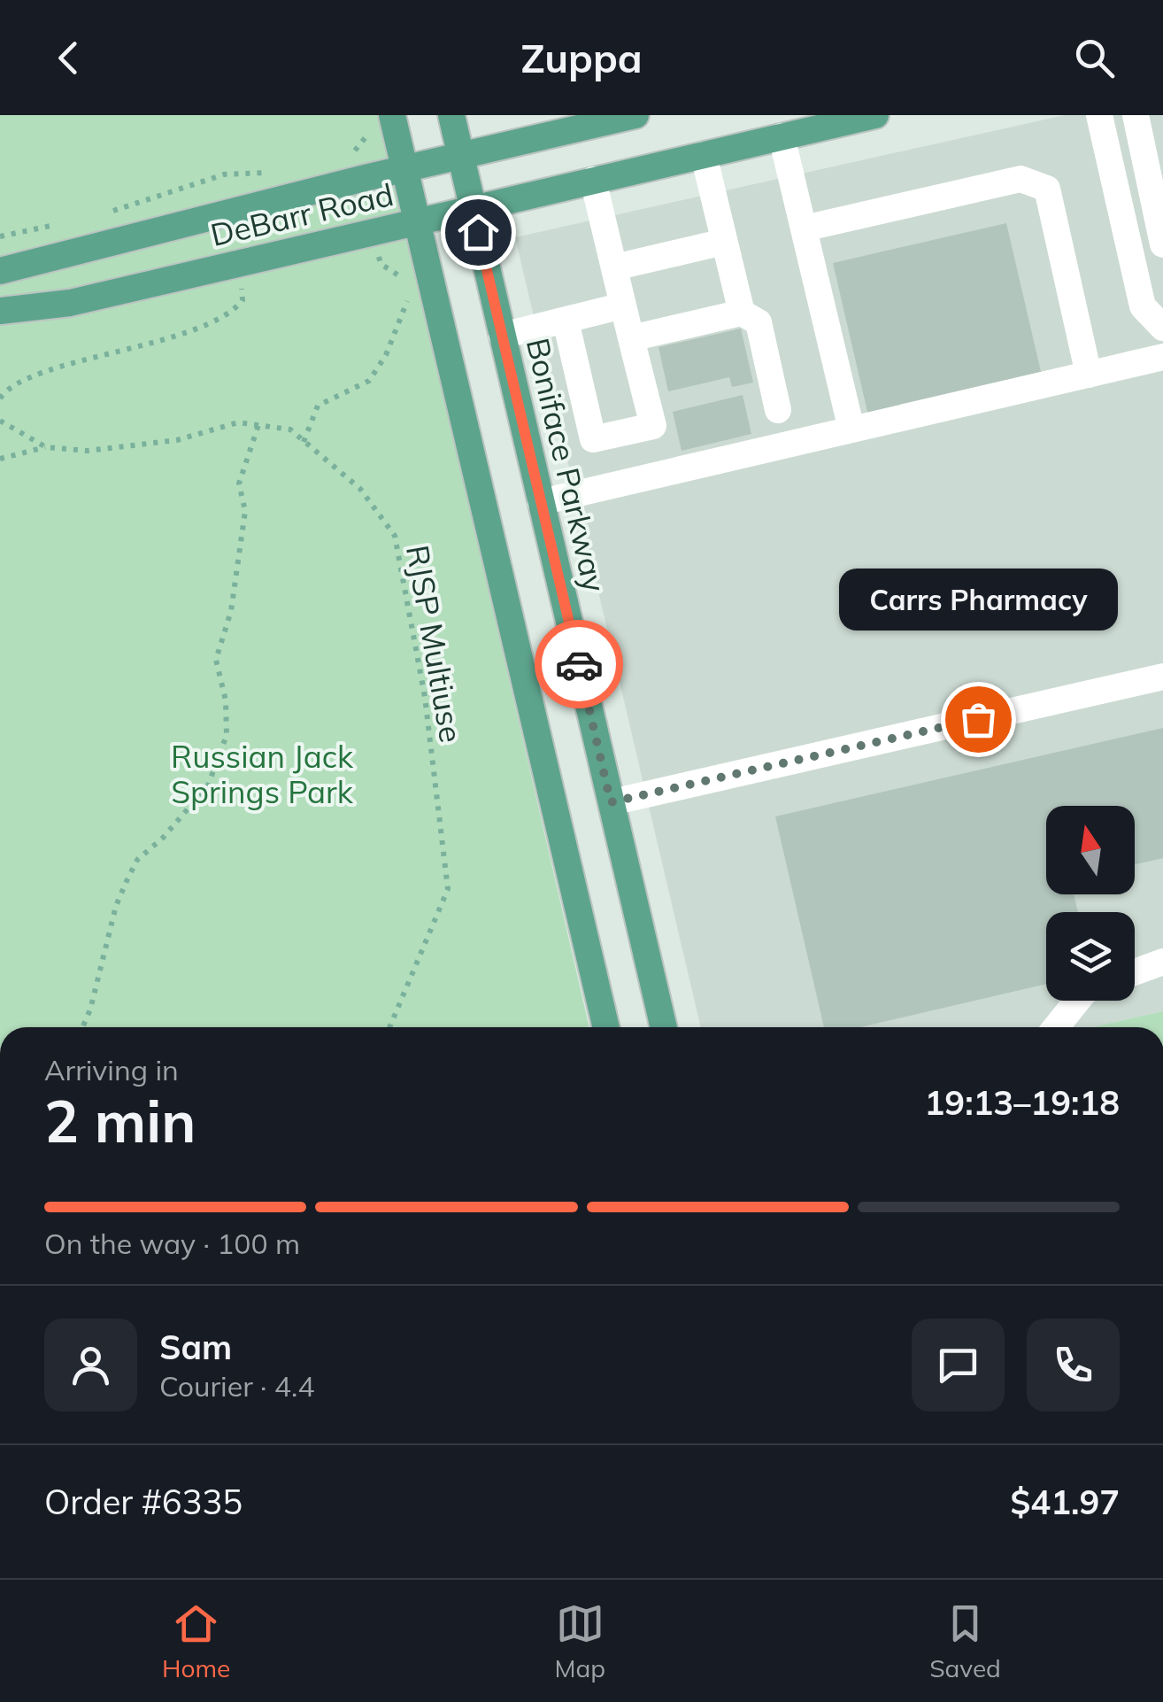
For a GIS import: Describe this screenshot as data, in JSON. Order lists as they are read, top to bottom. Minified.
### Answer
{"streets":{"main road":["DeBarr Road","Boniface Parkway"],"path":["RJSP Multiuse"]},"crossings":[["DeBarr Road","Boniface Parkway"]],"parks":["Russian Jack Springs Park"],"places":["Carrs Pharmacy"],"north":"top","page":{"header":"Zuppa","bubble":"Carrs Pharmacy","heading":["2 min","Arriving in","19:13–19:18"],"panel":["Sam","Courier · 4.4","Order #6335","$41.97"],"bar":"On the way · 100 m","tabs":["Home","Map","Saved"]}}
